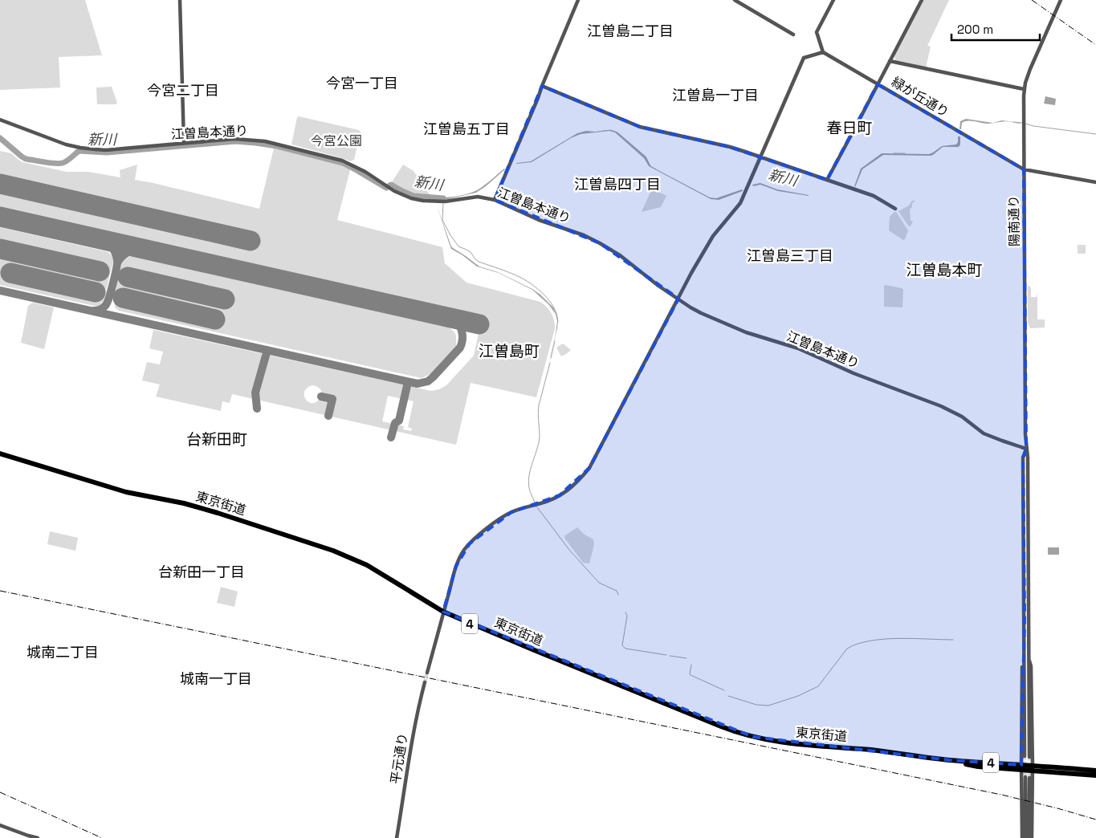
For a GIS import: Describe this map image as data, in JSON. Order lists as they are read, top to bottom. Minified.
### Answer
{"streets":{"highway":["東京街道","4"],"street":["緑が丘通り","江曽島本通り","陽南通り","平元通り"]},"crossings":[["緑が丘通り","陽南通り"],["江曽島本通り","陽南通り"]],"districts":["江曽島二丁目","今宮一丁目","今宮二丁目","江曽島一丁目","春日町","江曽島五丁目","江曽島四丁目","江曽島三丁目","江曽島本町","江曽島町","台新田町","台新田一丁目","城南二丁目","城南一丁目"],"water":["新川"],"parks":["今宮公園"],"scale_bar":"200 m"}
